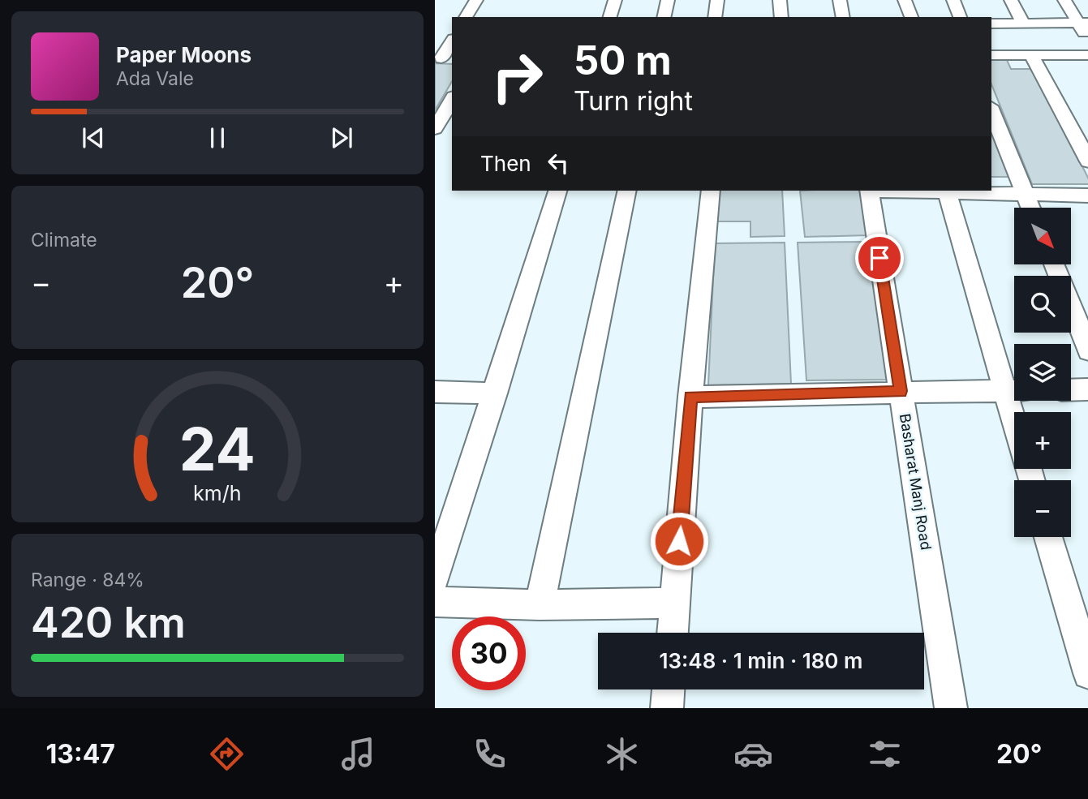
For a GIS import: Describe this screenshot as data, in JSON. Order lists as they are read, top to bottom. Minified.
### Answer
{"streets":{"street":["Basharat Manj Road"]},"north":"bottom right","page":{"turn":["50 m","Turn right"],"song":["Paper Moons","Ada Vale"],"then":"Then","tile":["Climate",["Range · 84%","420 km"]],"map_buttons":["+","−"],"heat":["−","20°","+"],"limit":"30","trip":"13:48 · 1 min · 180 m","tabs":["13:47","20°"],"gauge":["24","km/h"]}}
